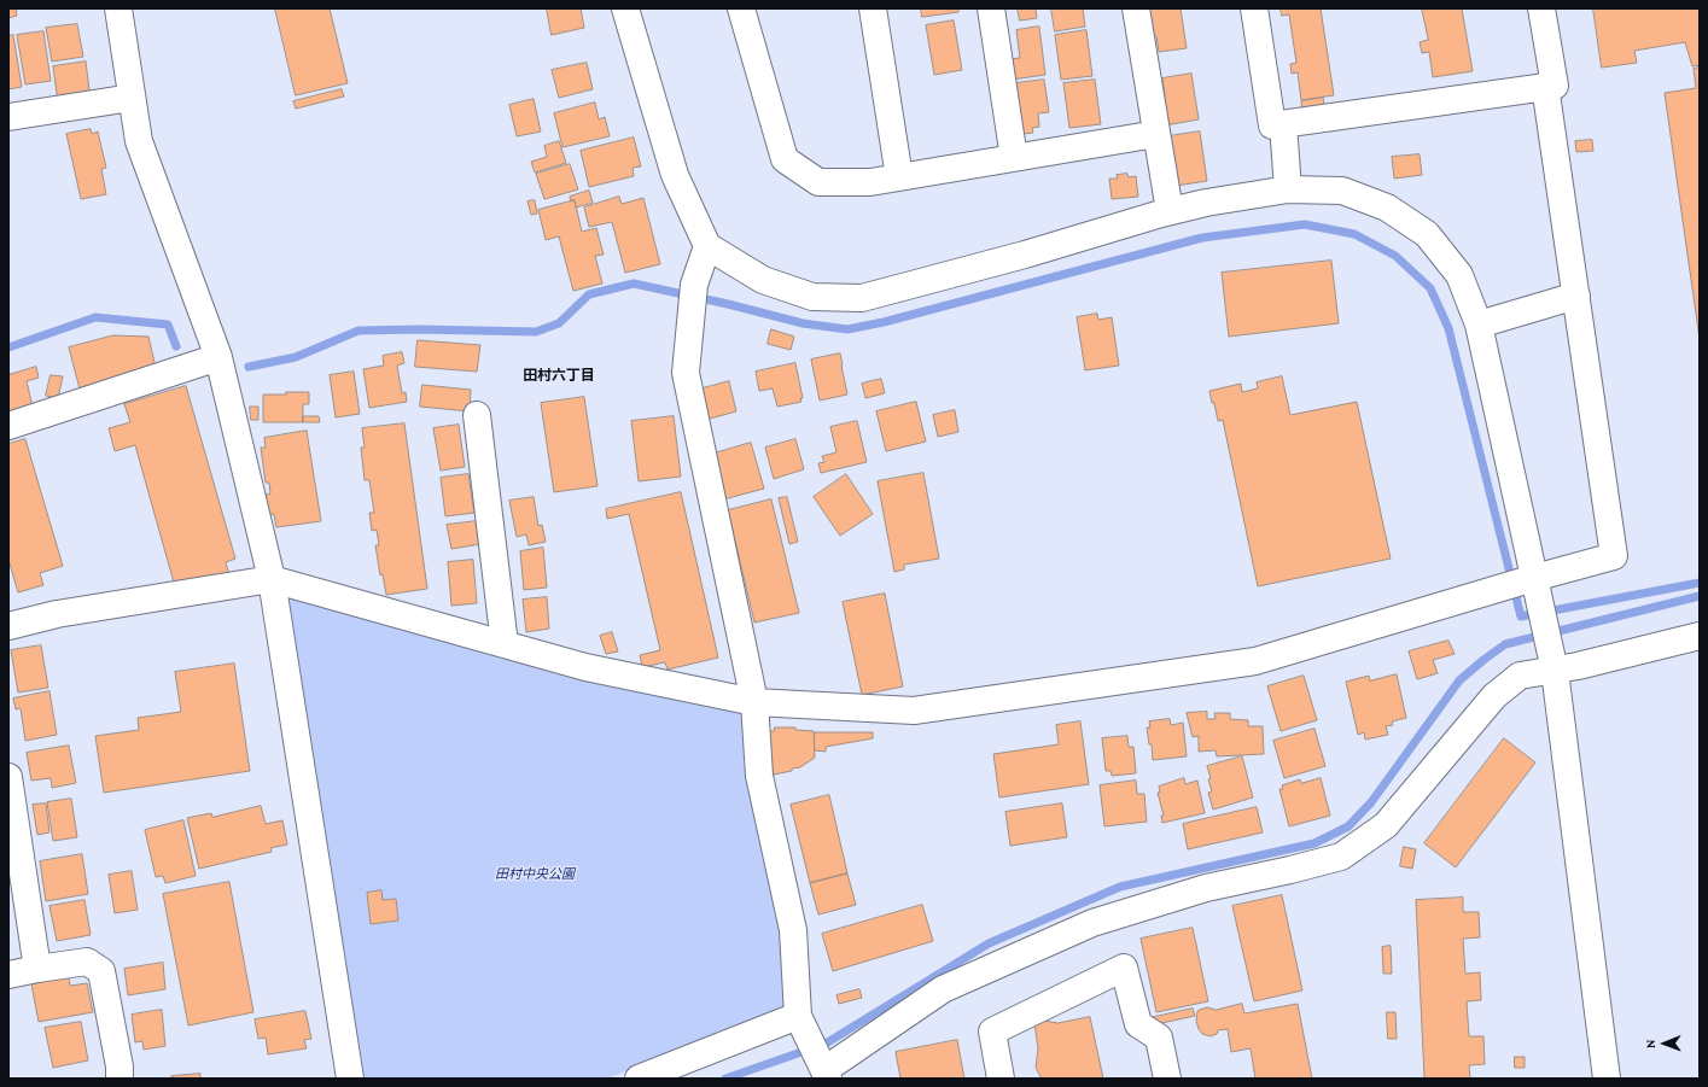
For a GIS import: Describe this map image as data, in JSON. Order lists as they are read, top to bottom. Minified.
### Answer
{"districts":["田村六丁目"],"parks":["田村中央公園"],"north":"left"}
